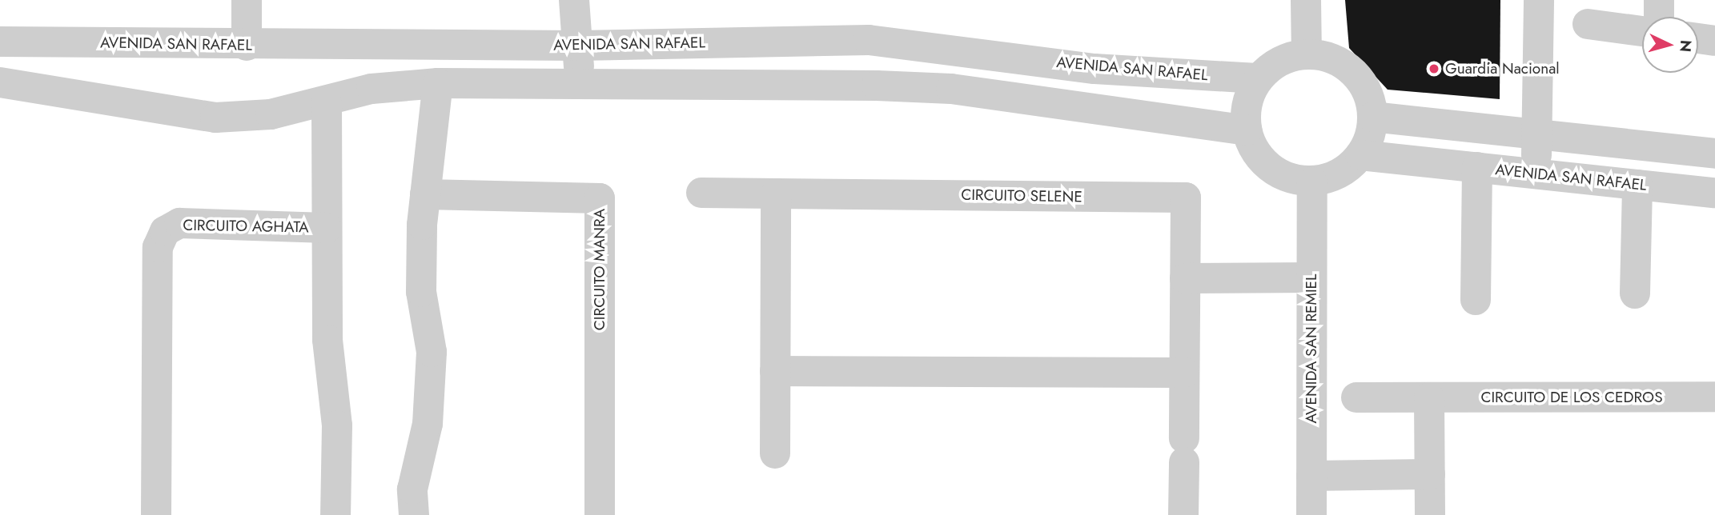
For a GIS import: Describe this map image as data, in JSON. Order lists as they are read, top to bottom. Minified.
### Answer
{"streets":{"street":["AVENIDA SAN RAFAEL","CIRCUITO SELENE","CIRCUITO AGHATA","CIRCUITO MANRA","AVENIDA SAN REMIEL","CIRCUITO DE LOS CEDROS"]},"crossings":[["AVENIDA SAN RAFAEL","AVENIDA SAN REMIEL"]],"places":["Guardia Nacional"],"north":"right"}
